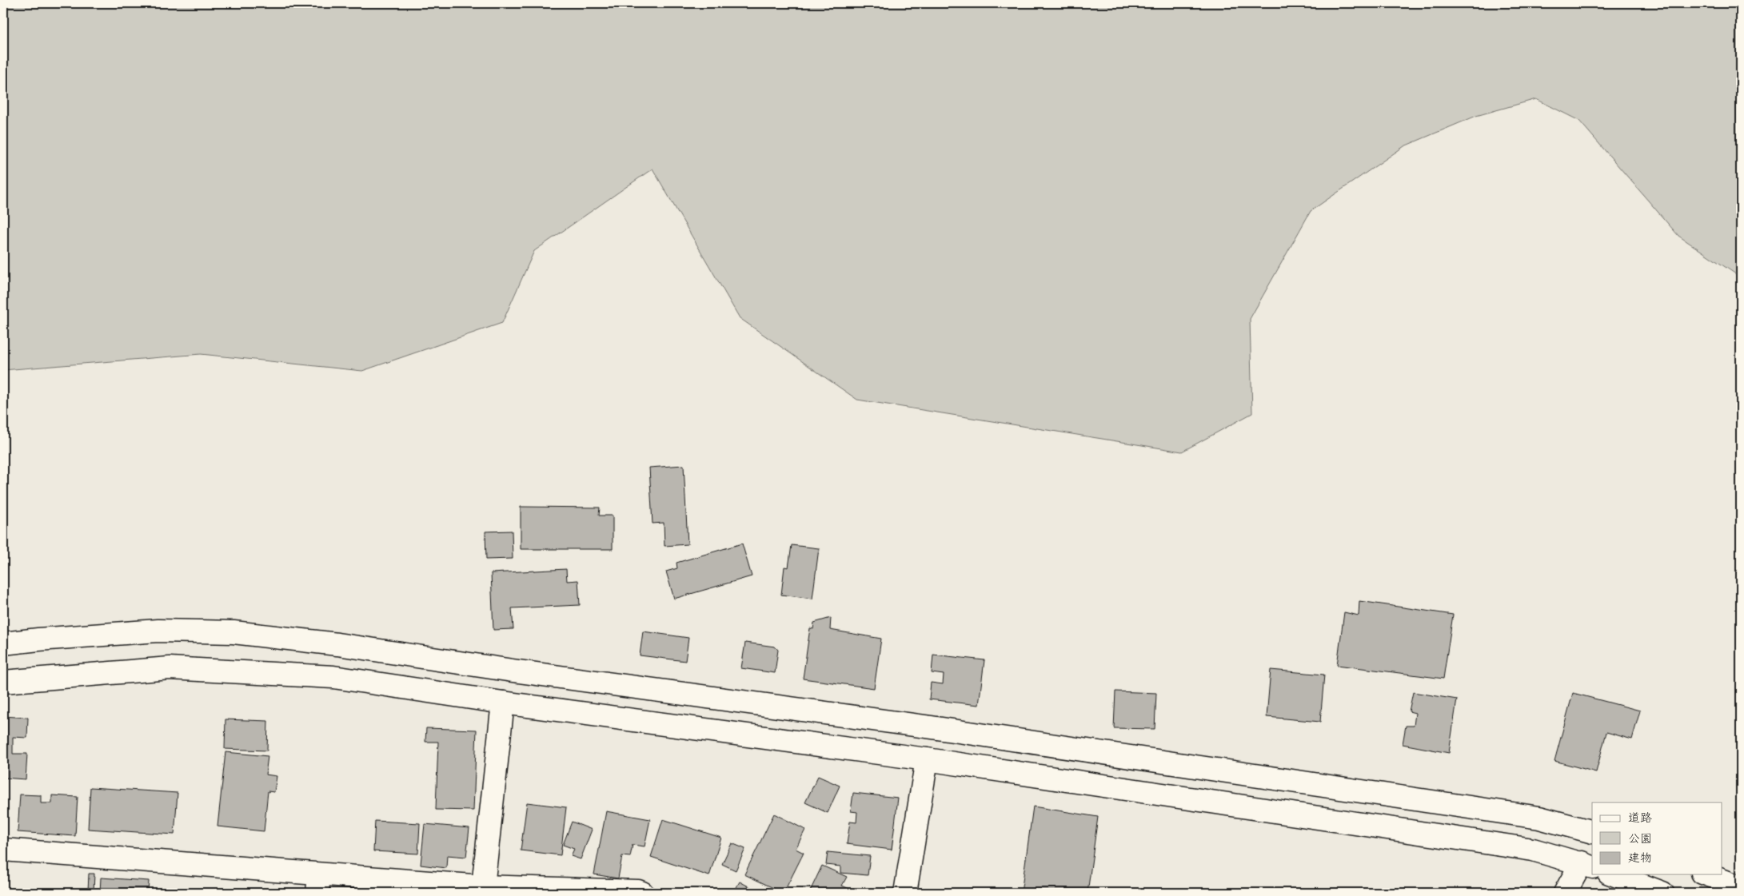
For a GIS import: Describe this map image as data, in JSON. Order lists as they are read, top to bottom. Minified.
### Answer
{"legend":["道路","公園","建物"]}
